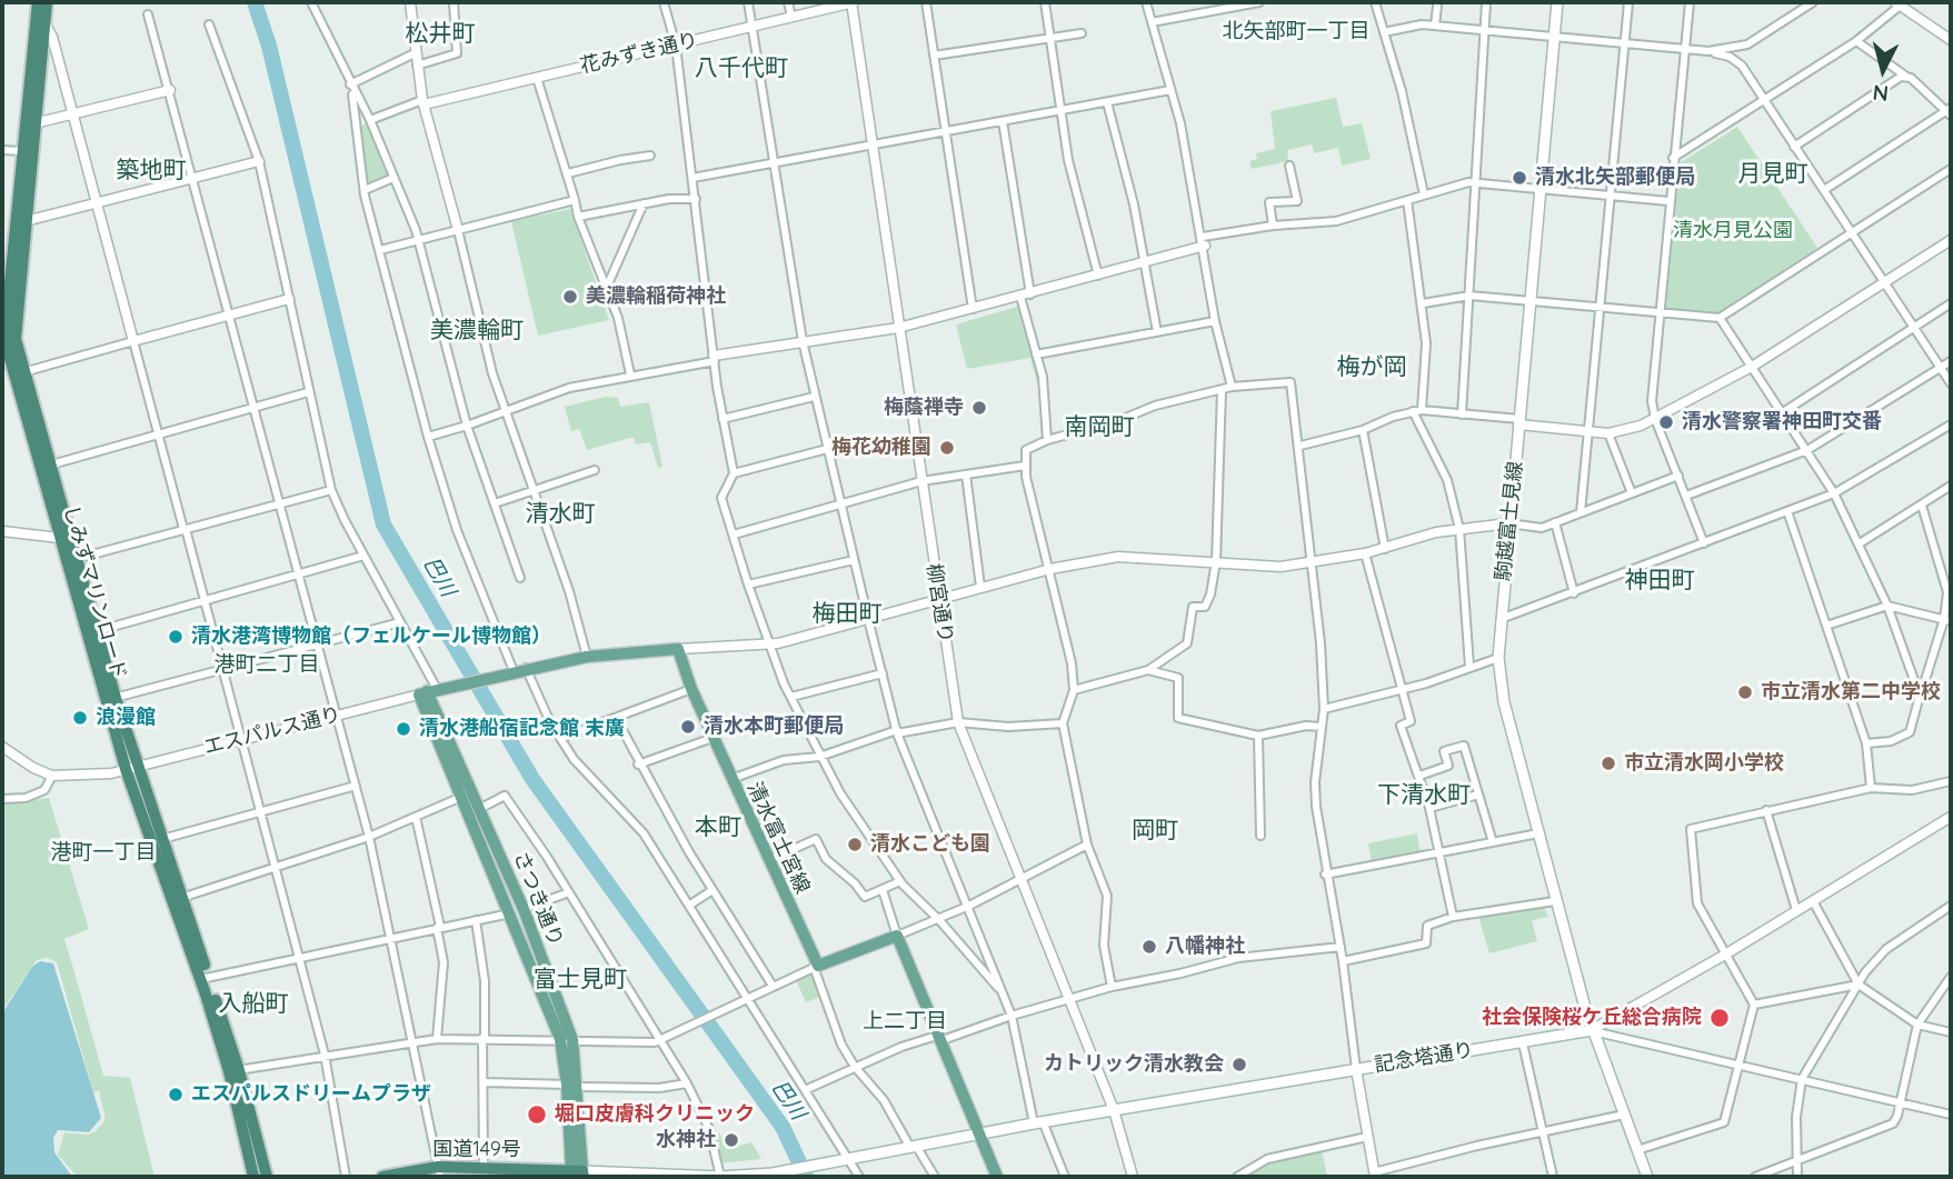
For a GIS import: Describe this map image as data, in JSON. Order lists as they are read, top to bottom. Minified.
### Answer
{"streets":{"highway":["しみずマリンロード","国道149号"],"main road":["駒越富士見線","清水富士宮線","さつき通り","記念塔通り"],"street":["花みずき通り","柳宮通り","エスパルス通り"]},"crossings":[["花みずき通り","柳宮通り"],["駒越富士見線","記念塔通り"],["しみずマリンロード","エスパルス通り"],["柳宮通り","記念塔通り"],["エスパルス通り","さつき通り"],["さつき通り","記念塔通り"],["さつき通り","国道149号"],["記念塔通り","国道149号"]],"districts":["北矢部町一丁目","松井町","八千代町","築地町","月見町","美濃輪町","梅が岡","南岡町","清水町","神田町","梅田町","港町二丁目","下清水町","本町","岡町","港町一丁目","富士見町","入船町","上二丁目"],"water":["巴川"],"parks":["清水月見公園"],"places":["清水北矢部郵便局","美濃輪稲荷神社","梅蔭禅寺","清水警察署神田町交番","梅花幼稚園","清水港湾博物館（フェルケール博物館）","市立清水第二中学校","浪漫館","清水本町郵便局","清水港船宿記念館 末廣","市立清水岡小学校","清水こども園","八幡神社","社会保険桜ケ丘総合病院","カトリック清水教会","エスパルスドリームプラザ","堀口皮膚科クリニック","水神社"],"north":"bottom"}
